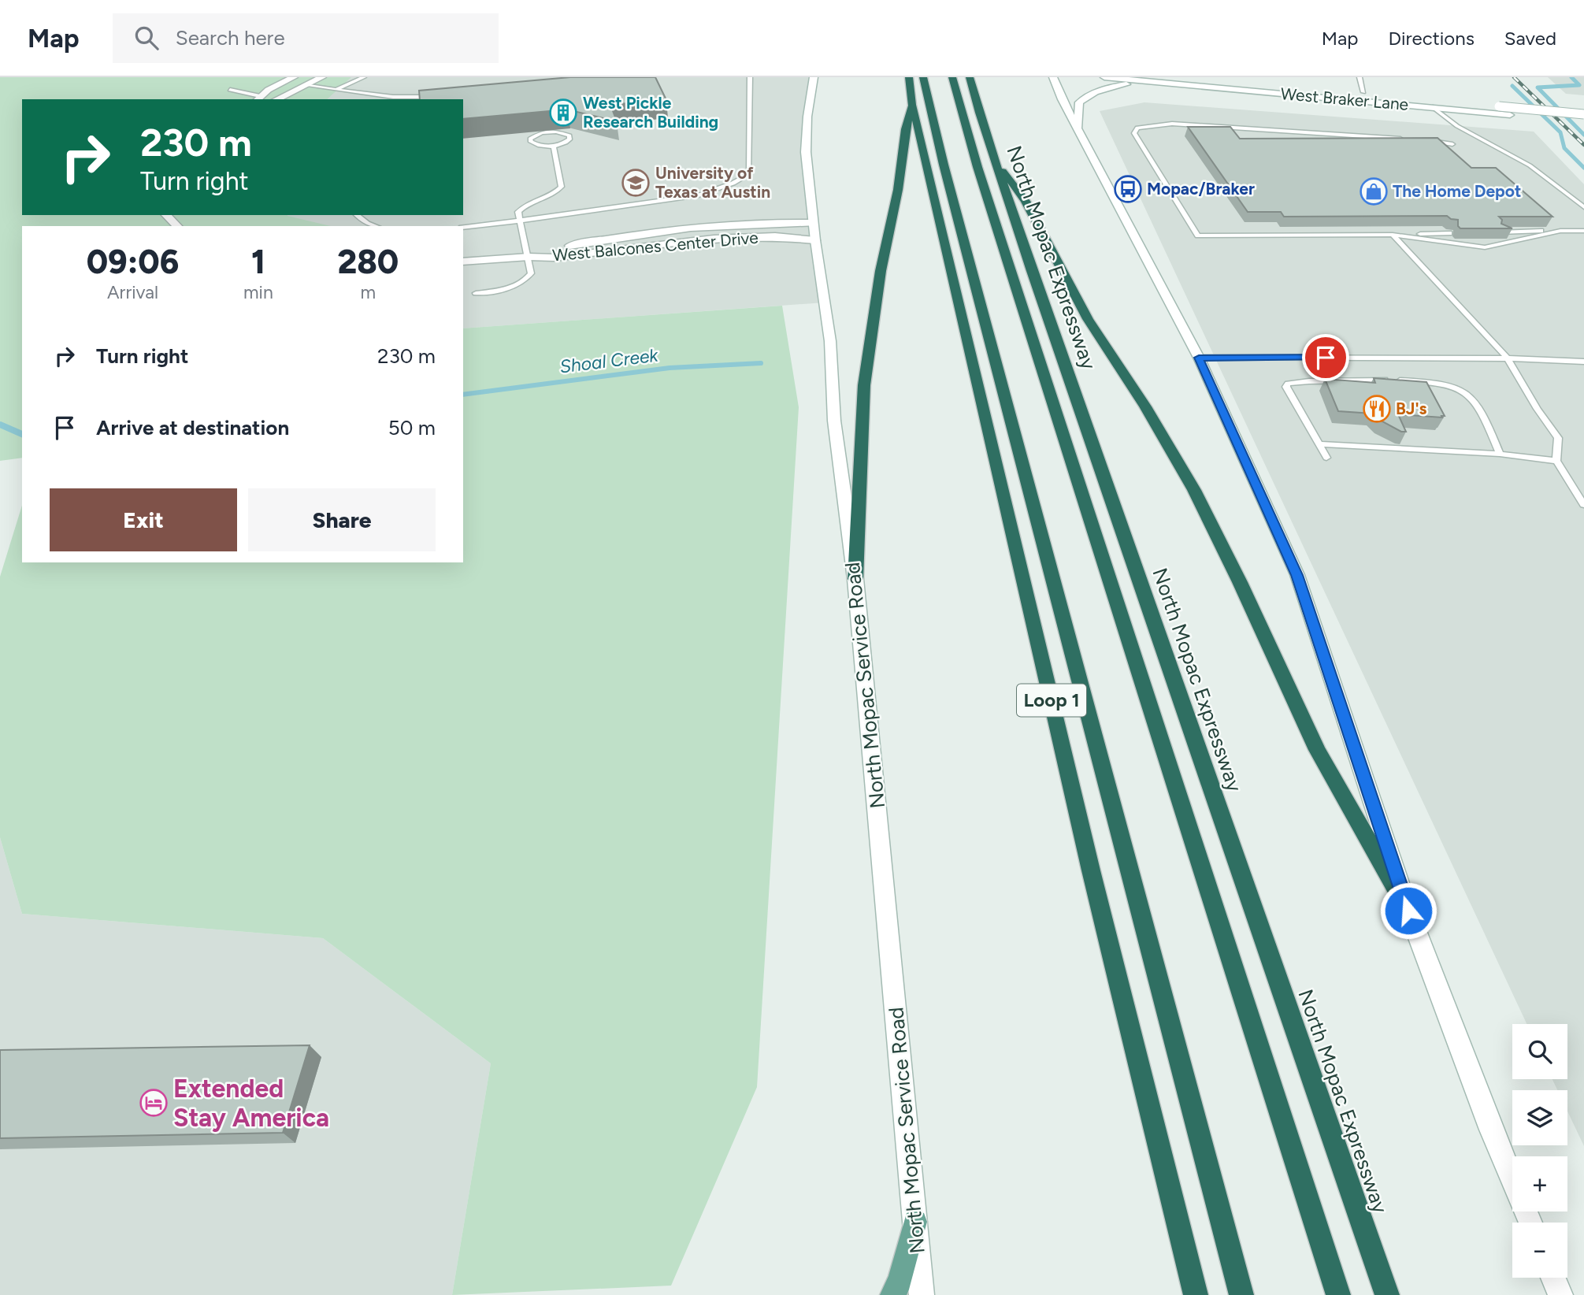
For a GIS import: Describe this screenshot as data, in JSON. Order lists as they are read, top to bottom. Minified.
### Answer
{"streets":{"highway":["North Mopac Expressway","Loop 1"],"main road":["West Braker Lane","West Balcones Center Drive","North Mopac Service Road"]},"crossings":[["West Balcones Center Drive","North Mopac Service Road"]],"water":["Shoal Creek"],"places":{"building":["West Pickle Research Building"],"school or university":["University of Texas at Austin"],"bus stop":["Mopac/Braker"],"shop":["The Home Depot"],"restaurant":["BJ's"],"hotel":["Extended Stay America"]},"page":{"header":"Map","search":"Search here","nav":["Map","Directions","Saved"],"turn":["230 m","Turn right"],"eta":["09:06","Arrival","1","min","280","m"],"list":[{"name":"Turn right","value":"230 m"},{"name":"Arrive at destination","value":"50 m"}],"buttons":["Exit","Share"],"map_buttons":["+","−"]}}
